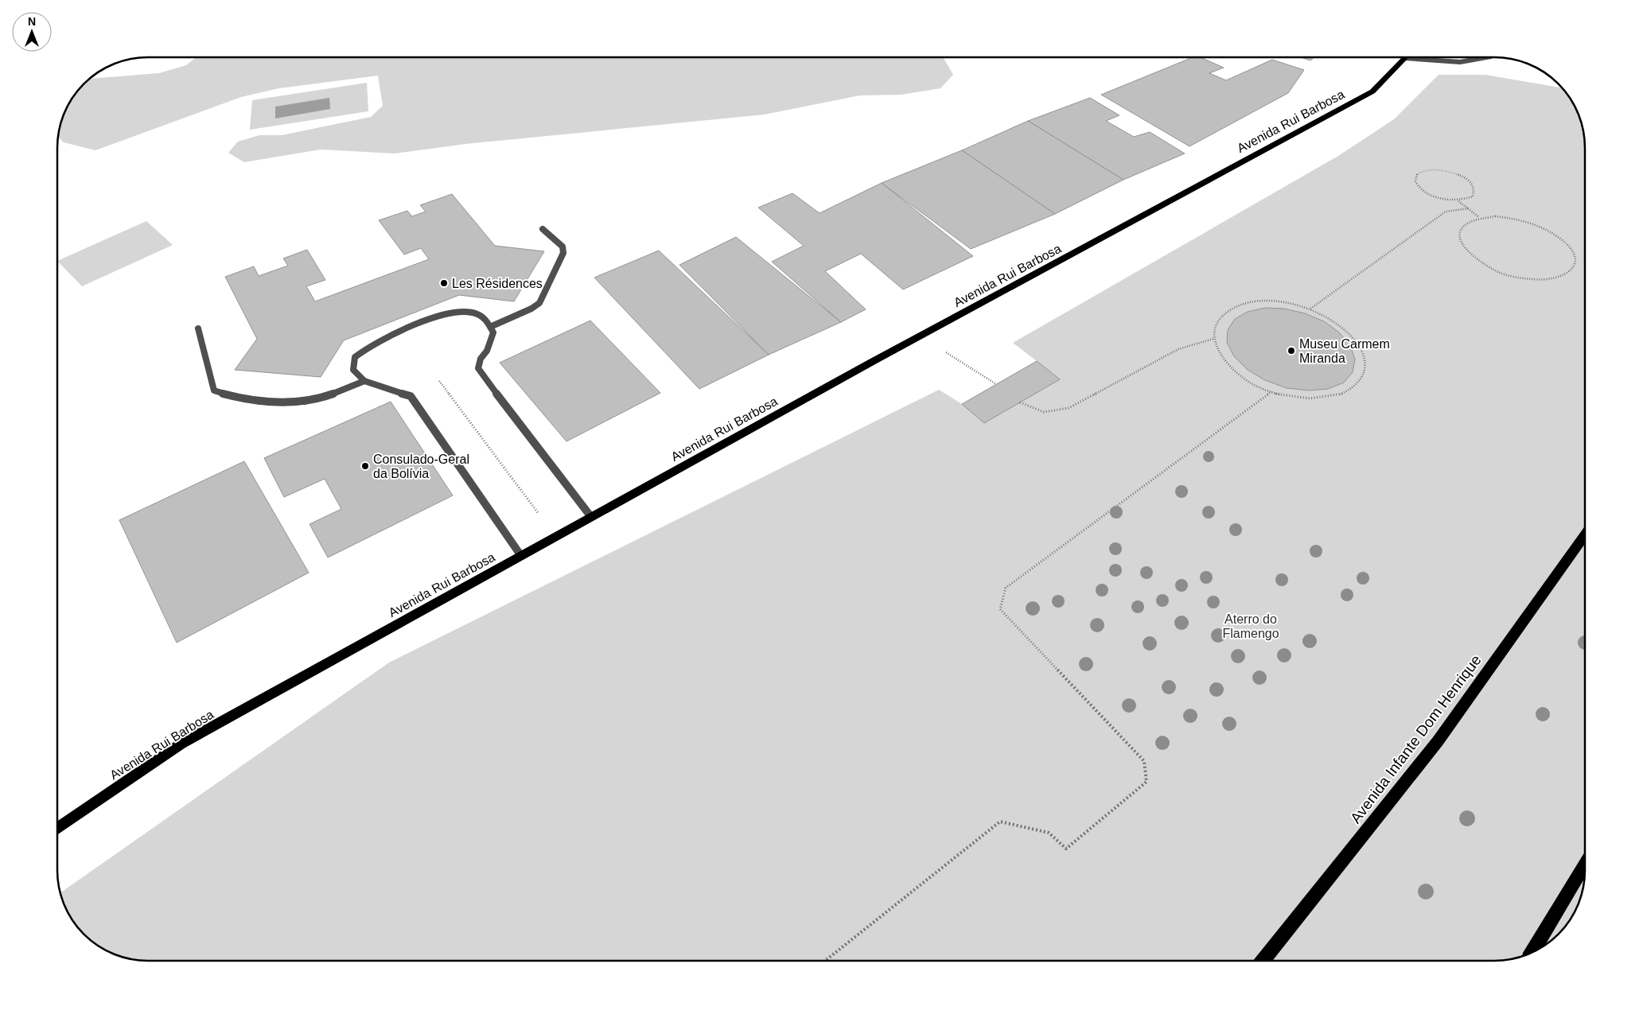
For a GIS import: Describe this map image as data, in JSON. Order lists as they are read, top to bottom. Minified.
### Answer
{"streets":{"highway":["Avenida Infante Dom Henrique"],"main road":["Avenida Rui Barbosa"]},"parks":["Aterro do Flamengo"],"places":["Les Résidences","Museu Carmem Miranda","Consulado-Geral da Bolívia"],"north":"top"}
